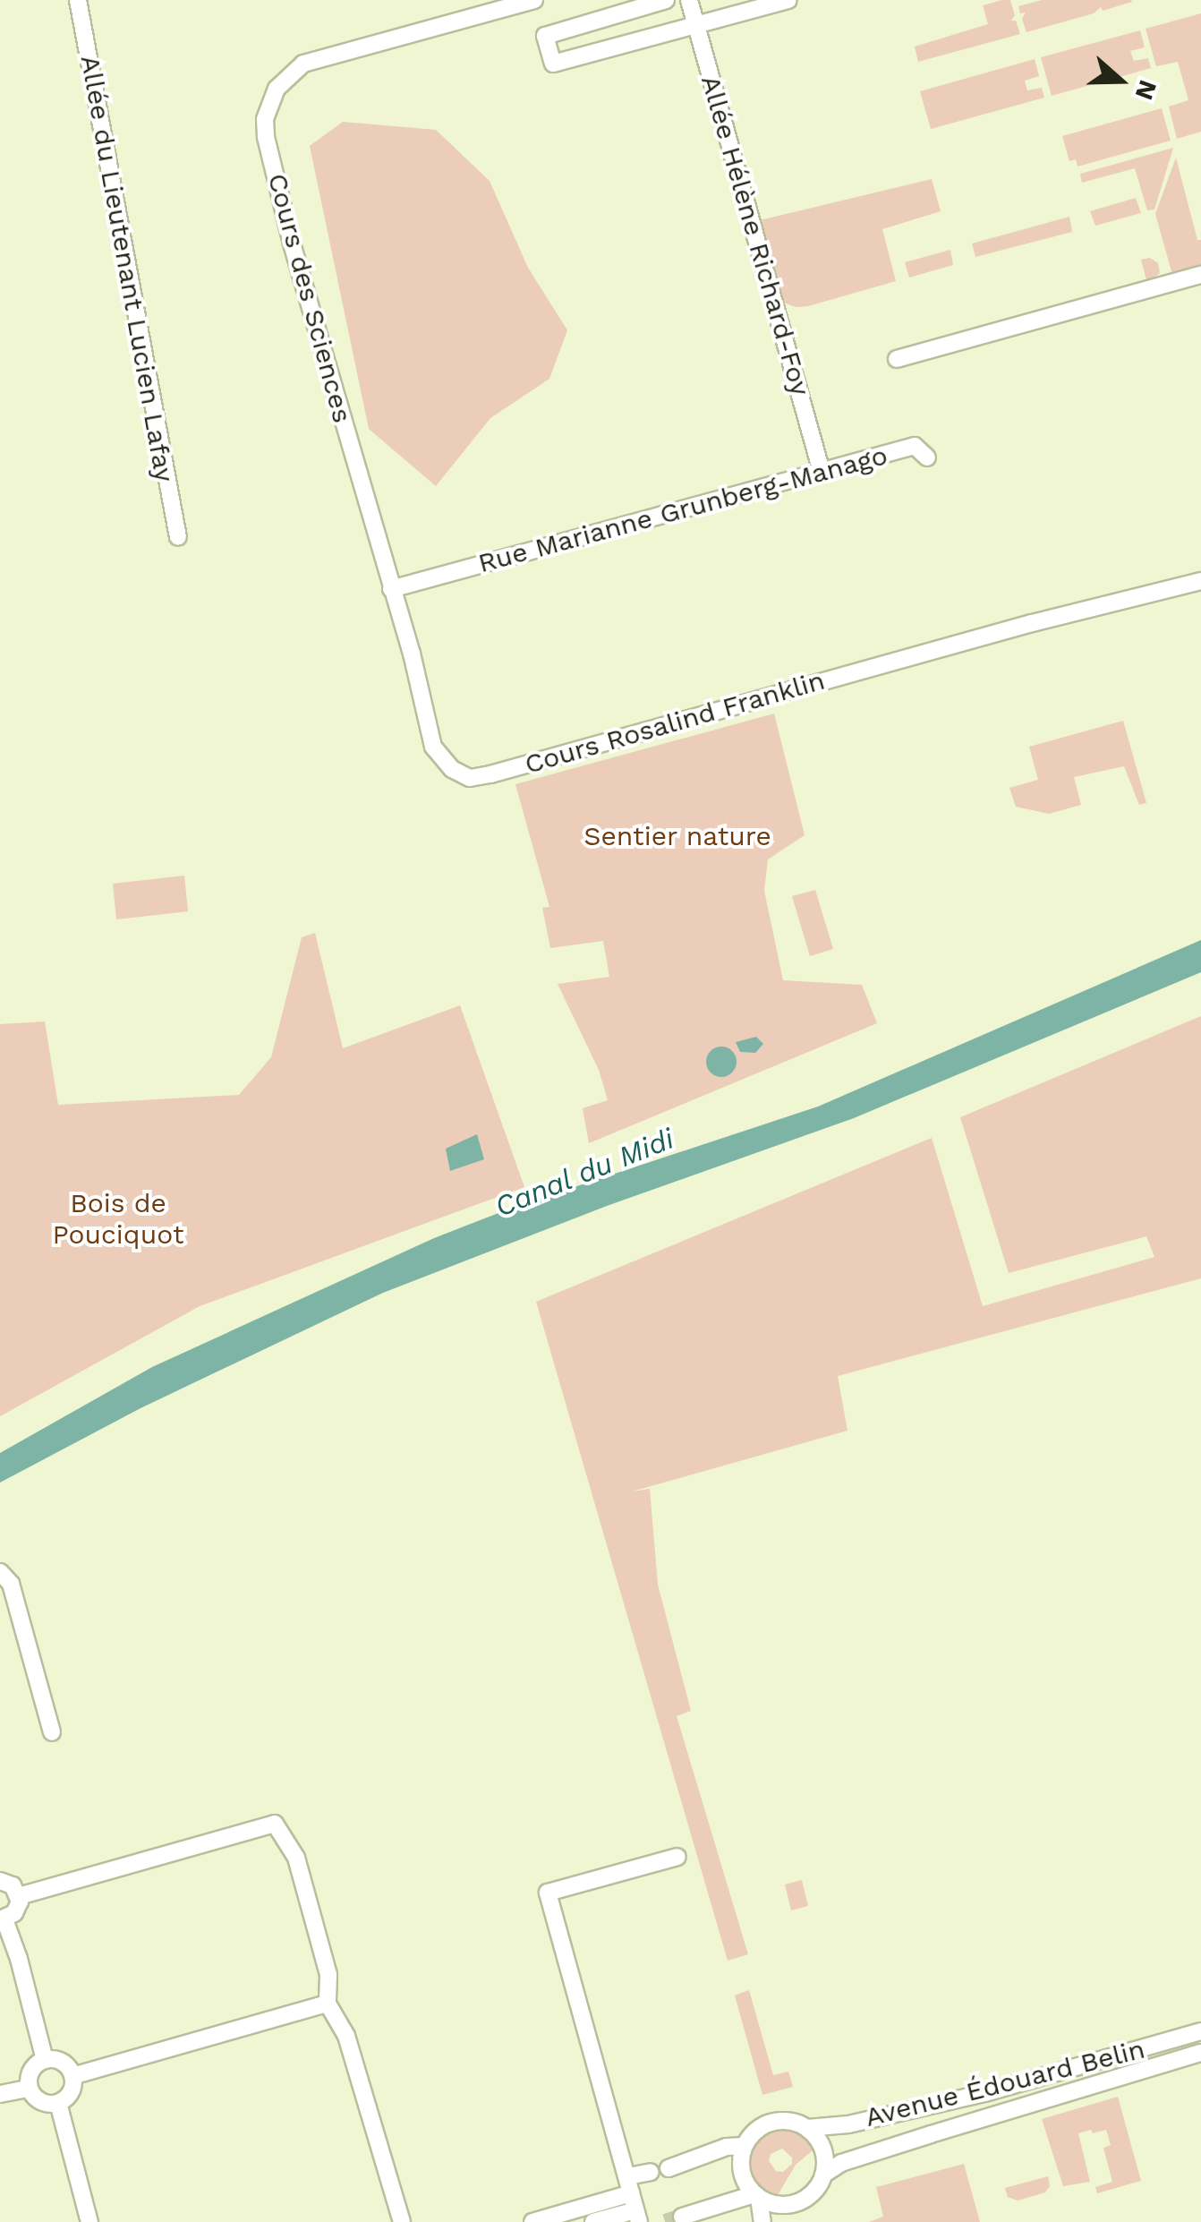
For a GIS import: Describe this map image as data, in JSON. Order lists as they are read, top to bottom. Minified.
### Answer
{"streets":{"street":["Allée Hélène Richard-Foy","Allée du Lieutenant Lucien Lafay","Cours des Sciences","Rue Marianne Grunberg-Manago","Cours Rosalind Franklin","Avenue Édouard Belin"]},"crossings":[["Allée Hélène Richard-Foy","Rue Marianne Grunberg-Manago"],["Cours des Sciences","Rue Marianne Grunberg-Manago"],["Cours des Sciences","Cours Rosalind Franklin"]],"water":["Canal du Midi"],"parks":["Sentier nature","Bois de Pouciquot"],"north":"right"}
